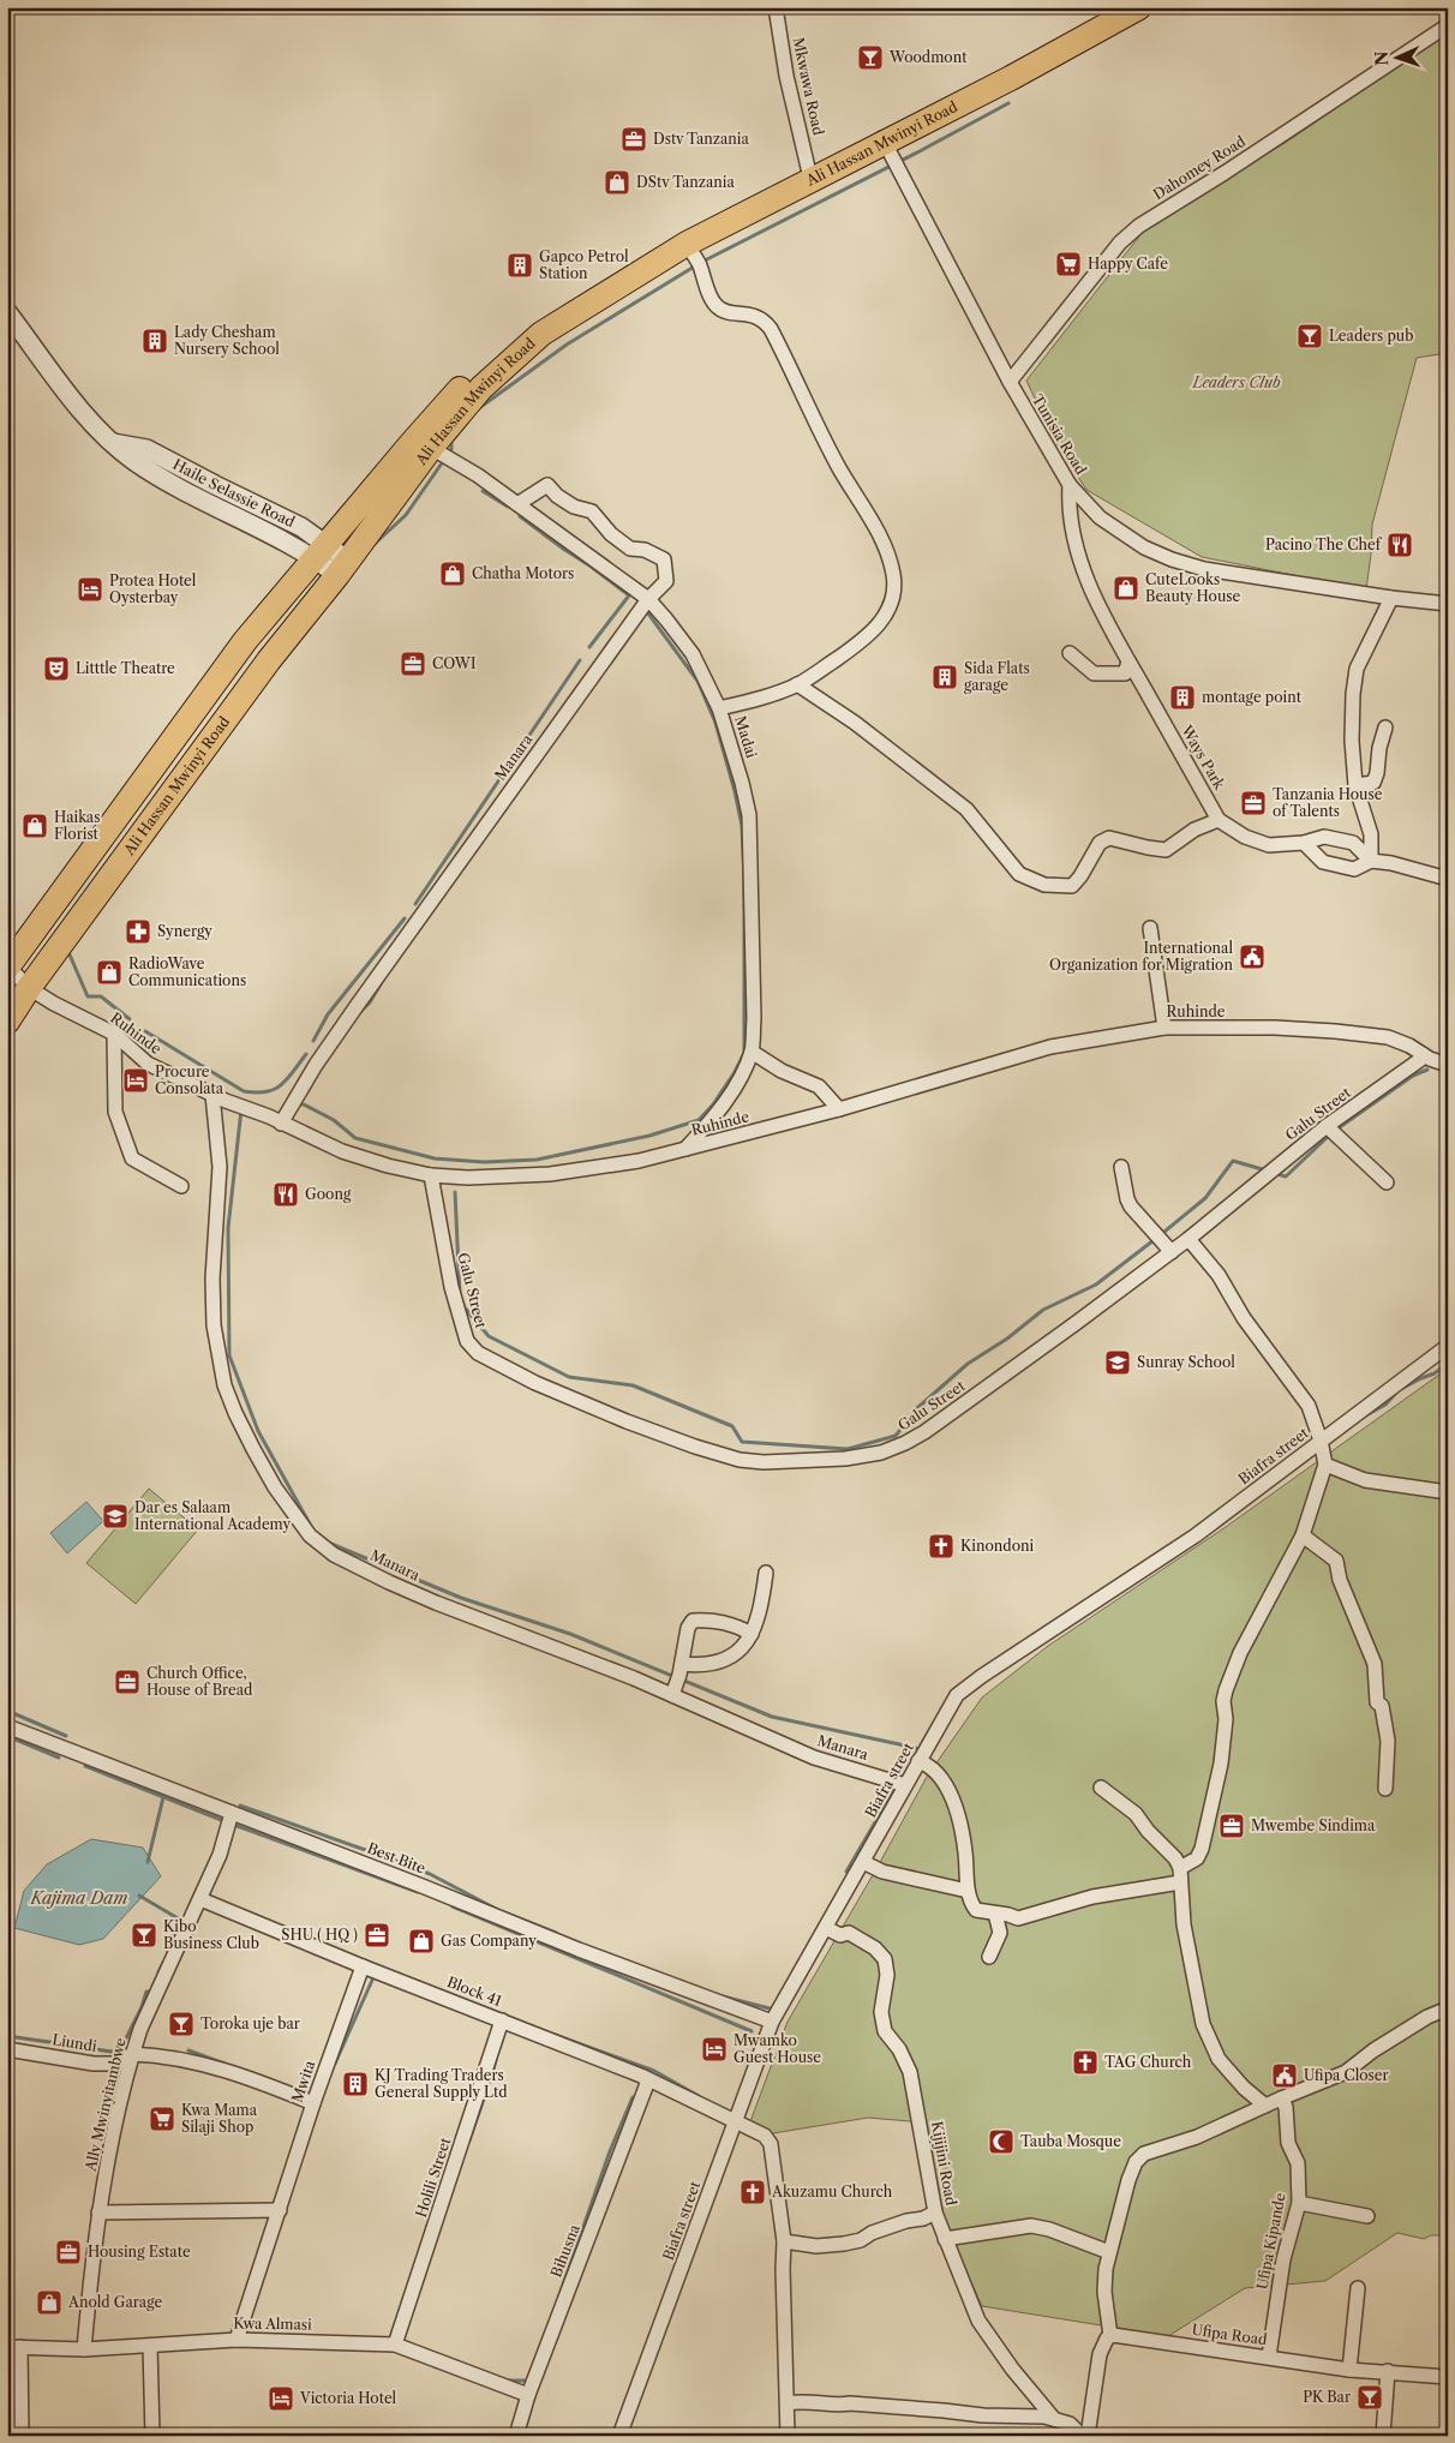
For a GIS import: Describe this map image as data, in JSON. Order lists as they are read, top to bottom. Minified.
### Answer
{"streets":{"highway":["Ali Hassan Mwinyi Road"],"street":["Mkwawa Road","Dahomey Road","Tunisia Road","Haile Selassie Road","Madai","Manara","Ways Park","Ruhinde","Galu Street","Biafra street","Best Bite","Block 41","Liundi","Mwita","Ally Mwinyitambwe","Kijijini Road","Holili Street","Ufipa Kipande","Bihusna","Kwa Almasi","Ufipa Road"]},"crossings":[["Mkwawa Road","Ali Hassan Mwinyi Road"],["Ali Hassan Mwinyi Road","Tunisia Road"],["Ali Hassan Mwinyi Road","Haile Selassie Road"],["Ali Hassan Mwinyi Road","Madai"],["Ali Hassan Mwinyi Road","Ruhinde"],["Dahomey Road","Tunisia Road"],["Tunisia Road","Ways Park"],["Madai","Manara"],["Madai","Ruhinde"],["Manara","Ruhinde"],["Manara","Biafra street"],["Ruhinde","Galu Street"],["Biafra street","Best Bite"],["Biafra street","Block 41"],["Biafra street","Kijijini Road"],["Best Bite","Ally Mwinyitambwe"],["Block 41","Mwita"],["Block 41","Ally Mwinyitambwe"],["Block 41","Holili Street"],["Block 41","Bihusna"],["Liundi","Ally Mwinyitambwe"],["Mwita","Kwa Almasi"],["Ally Mwinyitambwe","Kwa Almasi"],["Holili Street","Kwa Almasi"],["Ufipa Kipande","Ufipa Road"],["Bihusna","Kwa Almasi"]],"water":["Kajima Dam"],"parks":["Leaders Club"],"places":{"bar":["Woodmont","Leaders pub","Kibo Business Club","Toroka uje bar","PK Bar"],"office":["Dstv Tanzania","COWI","Tanzania House of Talents","Church Office, House of Bread","Mwembe Sindima","SHU ( HQ )","Housing Estate"],"shop":["DStv Tanzania","Chatha Motors","CuteLooks Beauty House","Haikas Florist","RadioWave Communications","Gas Company","Anold Garage"],"supermarket":["Happy Cafe","Kwa Mama Silaji Shop"],"building":["Gapco Petrol Station","Lady Chesham Nursery School","Sida Flats garage","montage point","KJ Trading Traders General Supply Ltd"],"restaurant":["Pacino The Chef","Goong"],"hotel":["Protea Hotel Oysterbay","Procure Consolata","Mwamko Guest House","Victoria Hotel"],"theatre":["Litttle Theatre"],"pharmacy":["Synergy"],"public building":["International Organization for Migration","Ufipa Closer"],"school or university":["Sunray School","Dar es Salaam International Academy"],"church":["Kinondoni","TAG Church","Akuzamu Church"],"mosque":["Tauba Mosque"]},"north":"left"}
